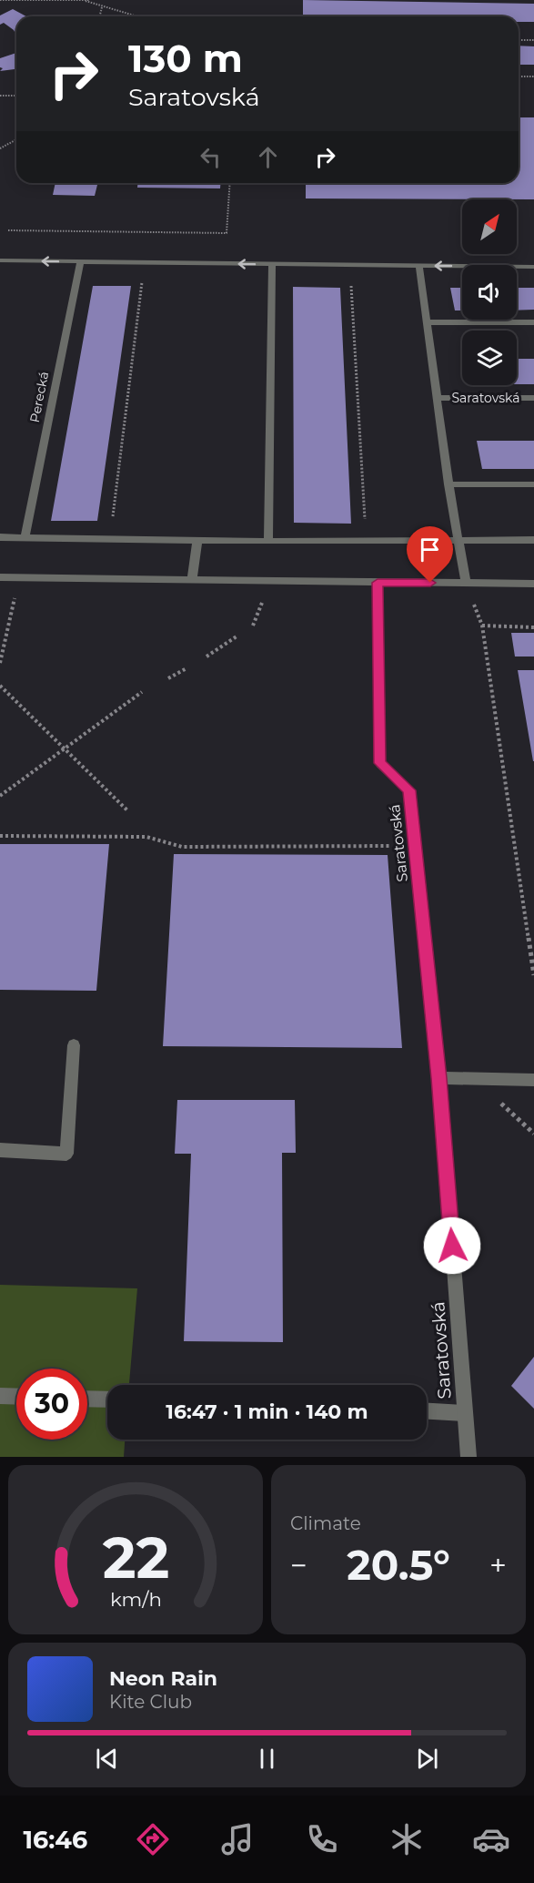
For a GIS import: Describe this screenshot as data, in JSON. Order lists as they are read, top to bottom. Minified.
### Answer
{"streets":{"street":["Perecká","Saratovská"]},"north":"top right","page":{"turn":["130 m","Saratovská"],"limit":"30","trip":"16:47 · 1 min · 140 m","tile":"Climate","heat":["−","20.5°","+"],"song":["Neon Rain","Kite Club"],"tabs":"16:46","gauge":["22","km/h"]}}
